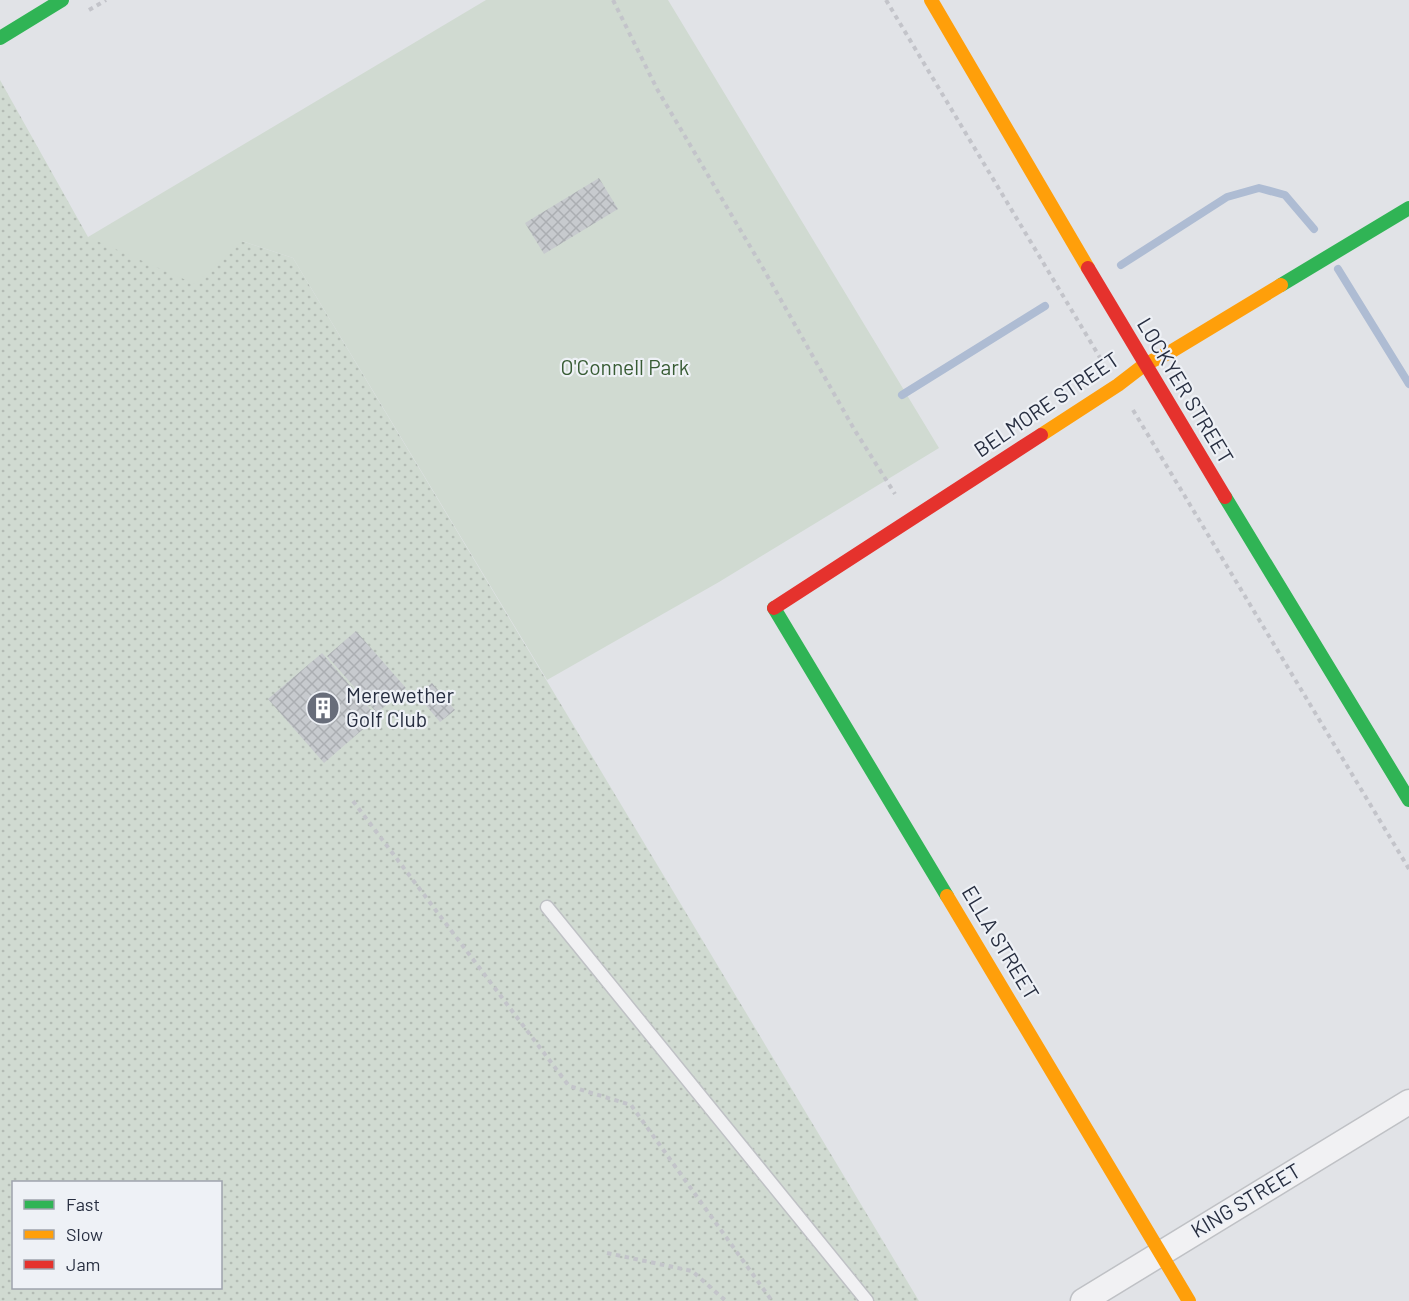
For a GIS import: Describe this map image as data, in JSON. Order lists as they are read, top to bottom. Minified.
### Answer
{"streets":{"street":["LOCKYER STREET","BELMORE STREET","ELLA STREET","KING STREET"]},"crossings":[["LOCKYER STREET","BELMORE STREET"],["BELMORE STREET","ELLA STREET"],["ELLA STREET","KING STREET"]],"parks":["O'Connell Park"],"places":{"building":["Merewether Golf Club"]},"legend":["Fast","Slow","Jam"]}
